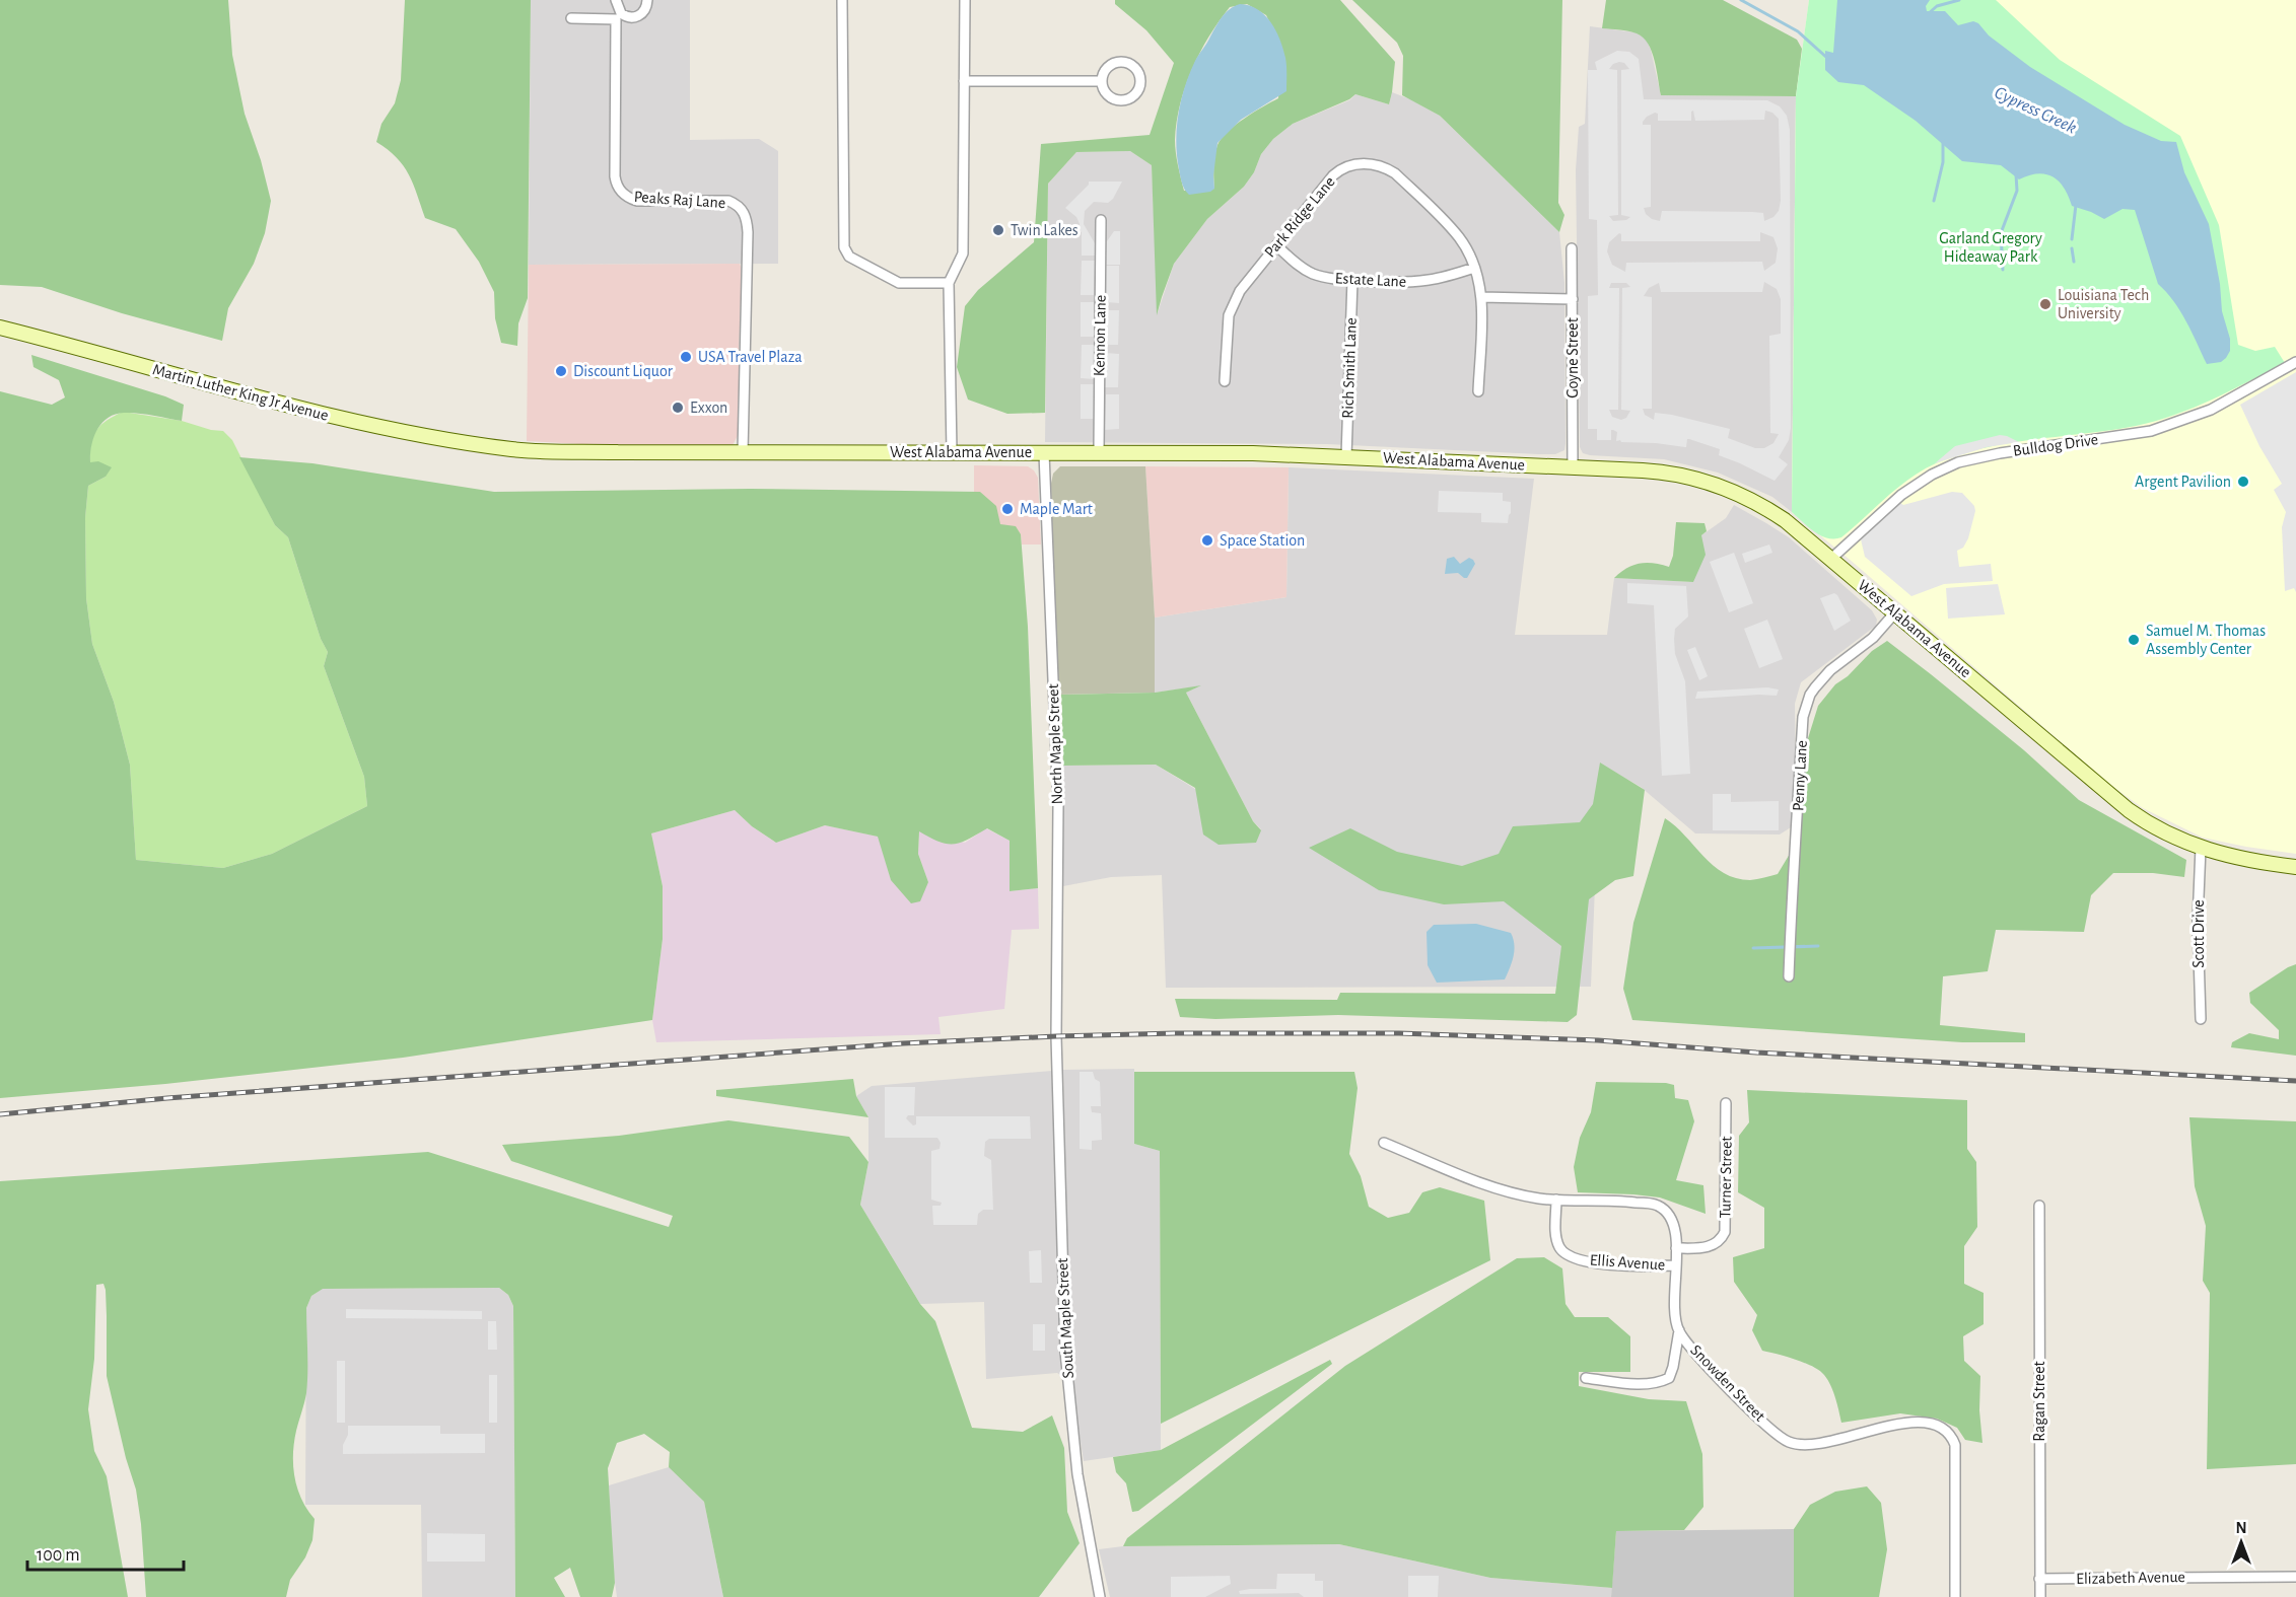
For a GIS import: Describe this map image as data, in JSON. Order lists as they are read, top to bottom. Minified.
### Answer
{"streets":{"main road":["Martin Luther King Jr Avenue","West Alabama Avenue"],"street":["Peaks Raj Lane","Park Ridge Lane","Estate Lane","Kennon Lane","Goyne Street","Rich Smith Lane","Bulldog Drive","North Maple Street","Penny Lane","Scott Drive","Turner Street","Ellis Avenue","South Maple Street","Snowden Street","Ragan Street","Elizabeth Avenue"]},"crossings":[["Peaks Raj Lane","West Alabama Avenue"],["Park Ridge Lane","Estate Lane"],["Estate Lane","Rich Smith Lane"],["Kennon Lane","West Alabama Avenue"],["Goyne Street","West Alabama Avenue"],["Rich Smith Lane","West Alabama Avenue"],["Martin Luther King Jr Avenue","West Alabama Avenue"],["Bulldog Drive","West Alabama Avenue"],["West Alabama Avenue","North Maple Street"],["West Alabama Avenue","Penny Lane"],["West Alabama Avenue","Scott Drive"],["North Maple Street","South Maple Street"],["Turner Street","Snowden Street"],["Ellis Avenue","Snowden Street"],["Ragan Street","Elizabeth Avenue"]],"water":["Cypress Creek"],"parks":["Garland Gregory Hideaway Park"],"places":["Twin Lakes","Louisiana Tech University","USA Travel Plaza","Discount Liquor","Exxon","Argent Pavilion","Maple Mart","Space Station","Samuel M. Thomas Assembly Center"],"scale_bar":"100 m","north":"top"}
